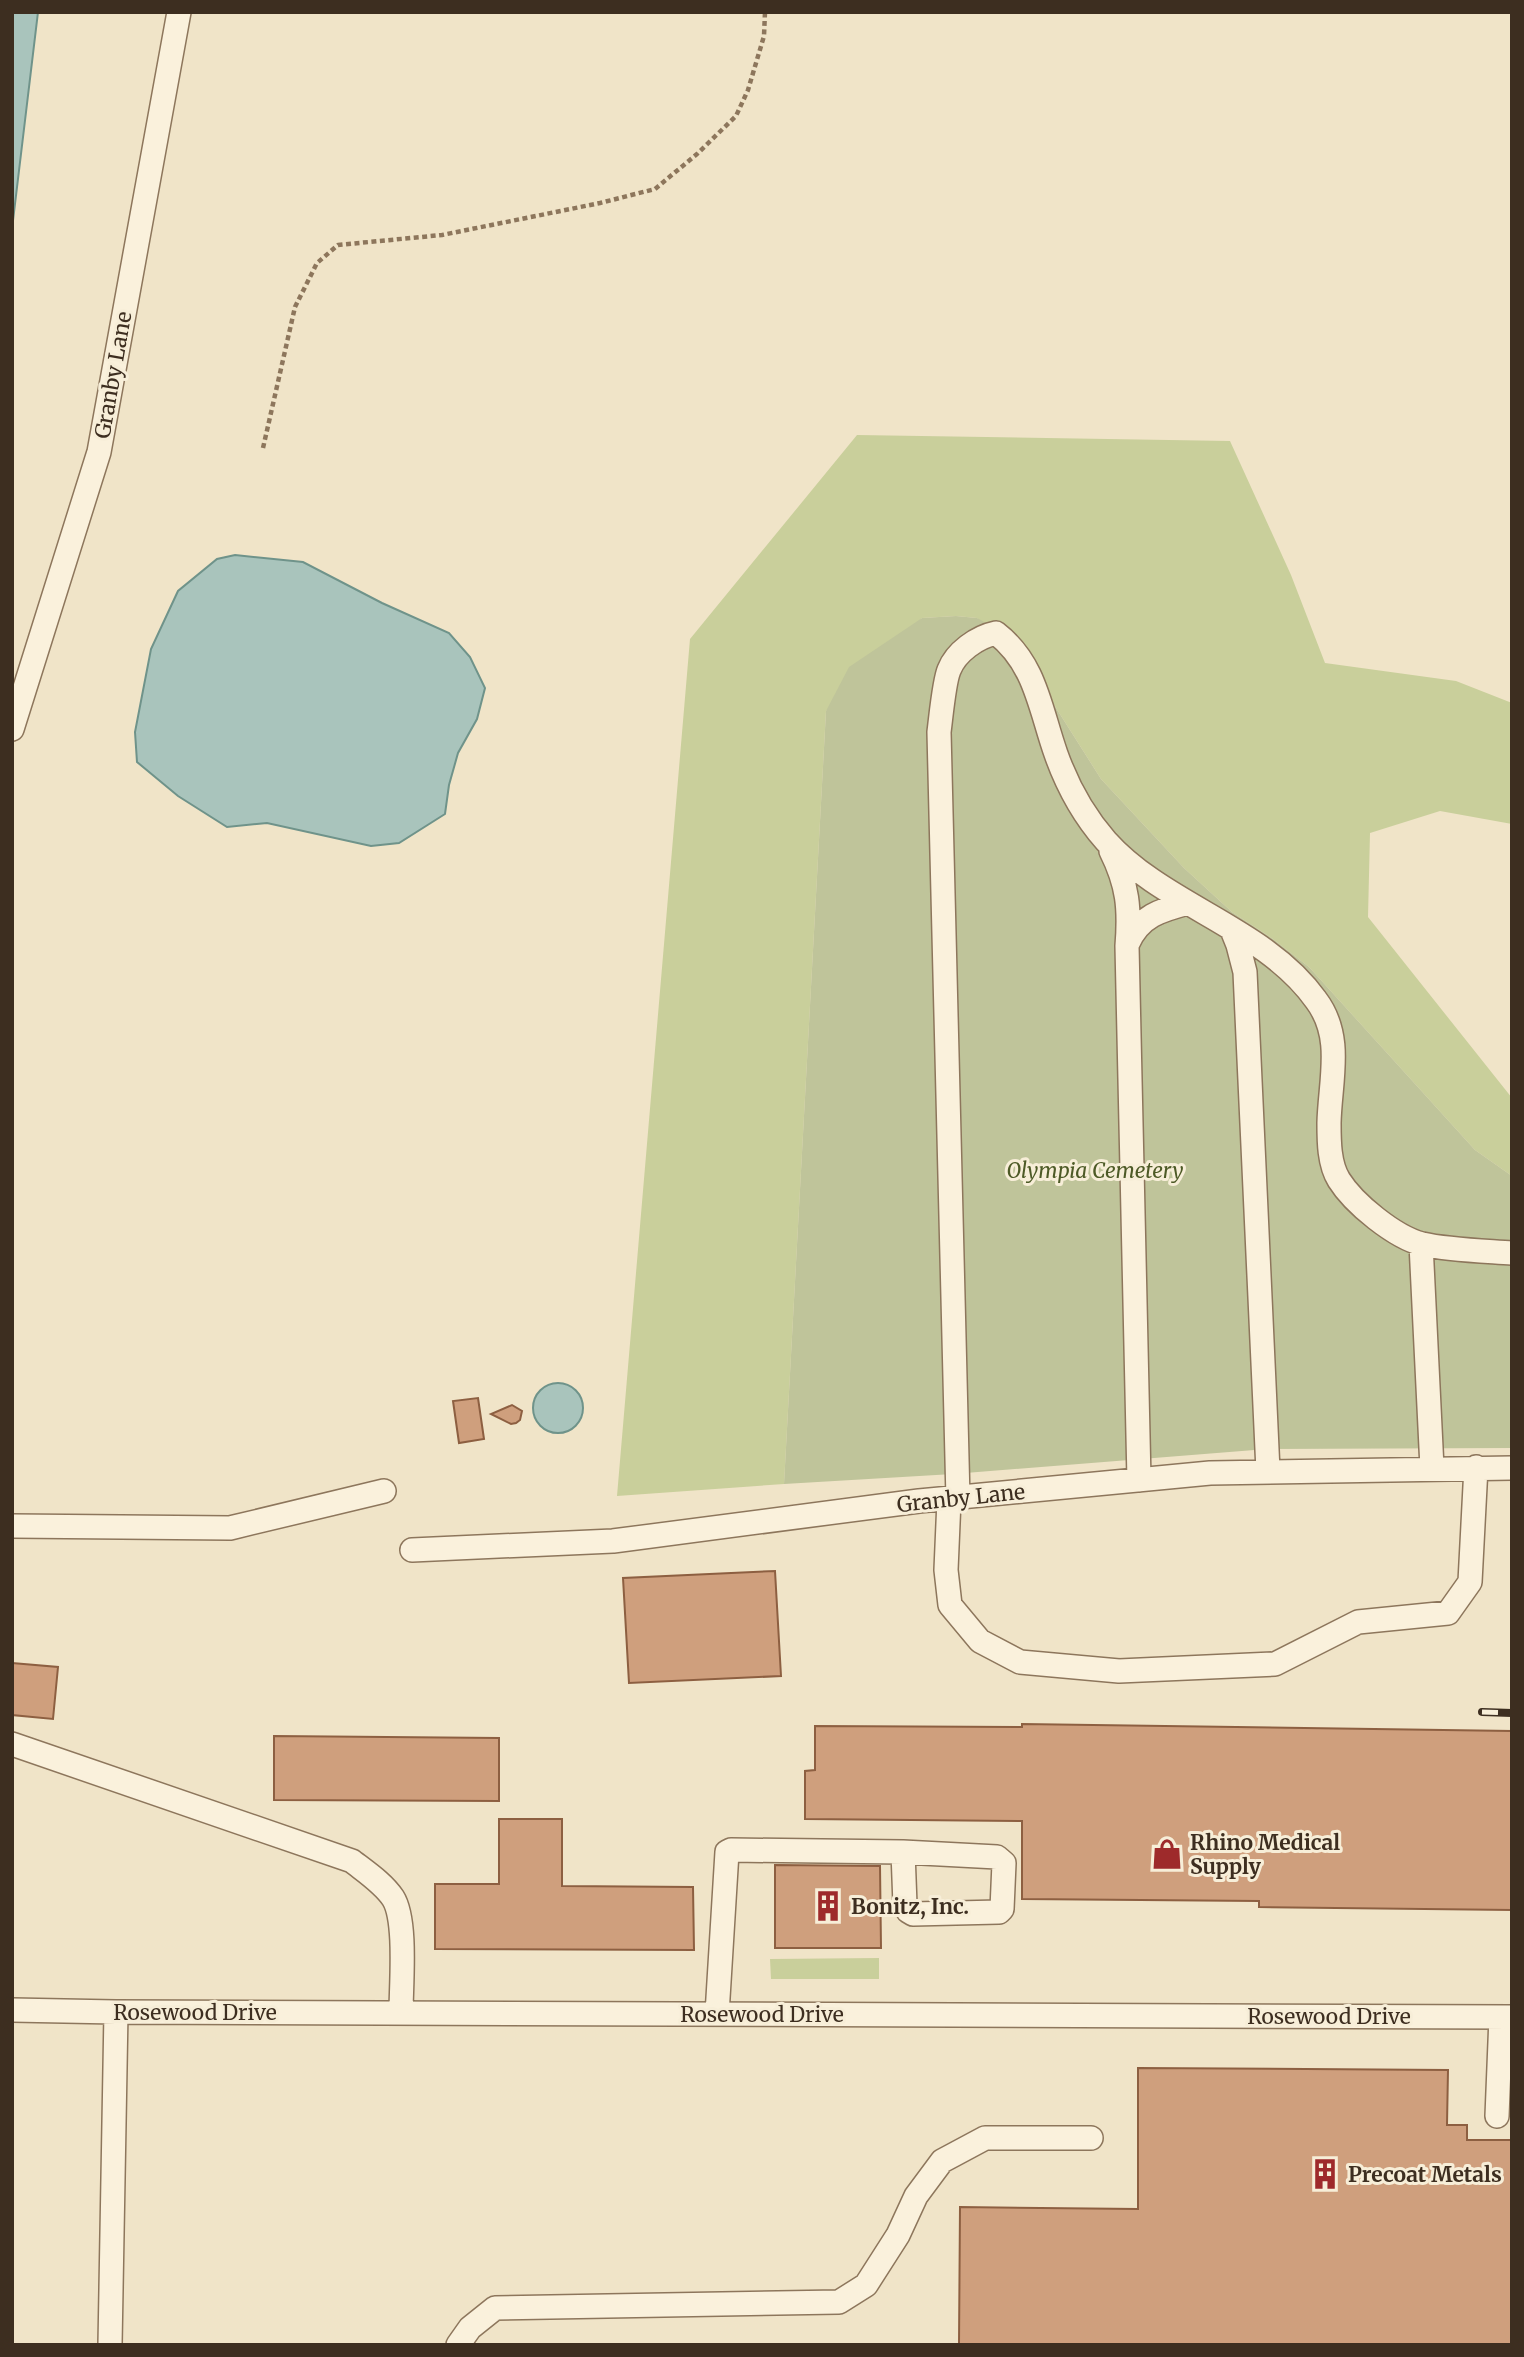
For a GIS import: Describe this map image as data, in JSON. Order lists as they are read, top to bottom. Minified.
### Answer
{"streets":{"street":["Granby Lane","Rosewood Drive"]},"parks":["Olympia Cemetery"],"places":{"shop":["Rhino Medical Supply"],"building":["Bonitz, Inc.","Precoat Metals"]}}
